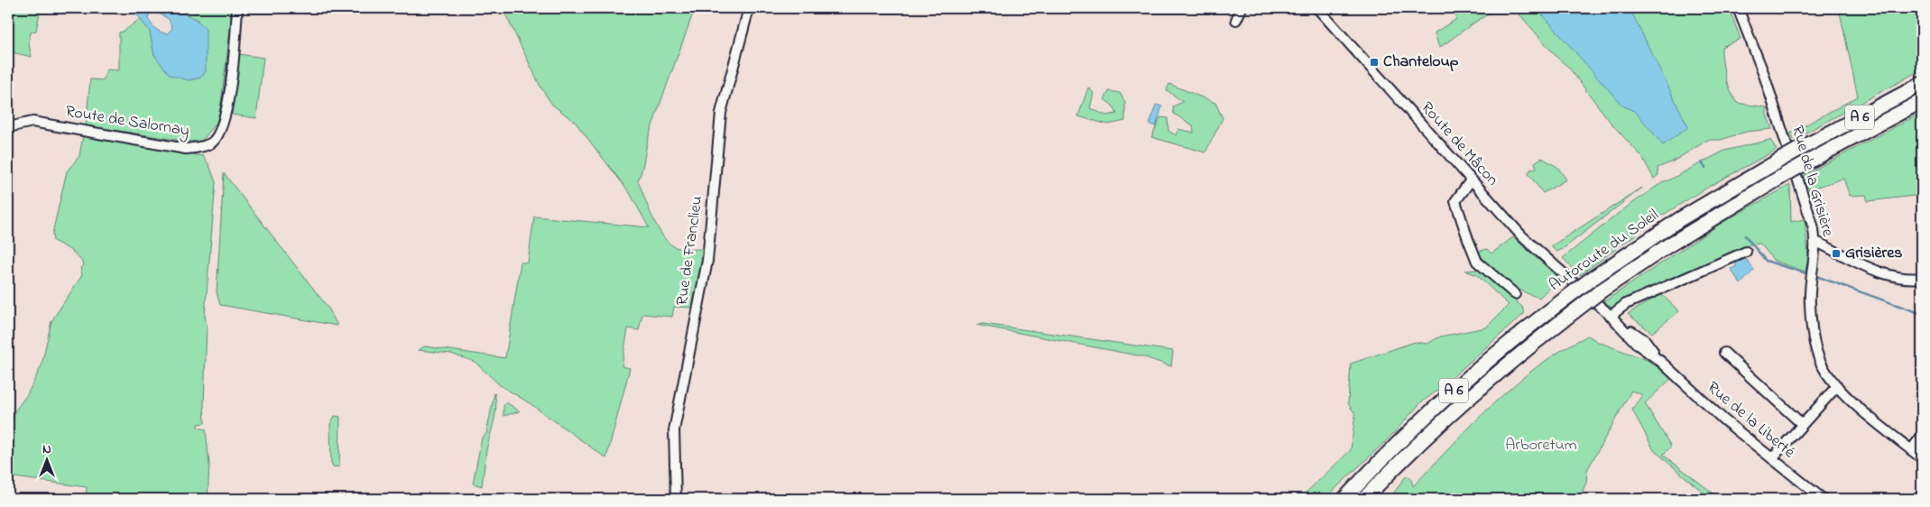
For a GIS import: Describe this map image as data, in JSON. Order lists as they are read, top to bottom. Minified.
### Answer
{"streets":{"highway":["A 6","Autoroute du Soleil"],"street":["Route de Salornay","Route de Mâcon","Rue de la Grisière","Rue de Franclieu","Rue de la Liberté"]},"crossings":[["Route de Mâcon","Autoroute du Soleil"],["Route de Mâcon","Rue de la Liberté"],["Autoroute du Soleil","Rue de la Liberté"]],"parks":["Arboretum"],"places":{"transit":["Chanteloup","Grisières"]},"north":"top"}
